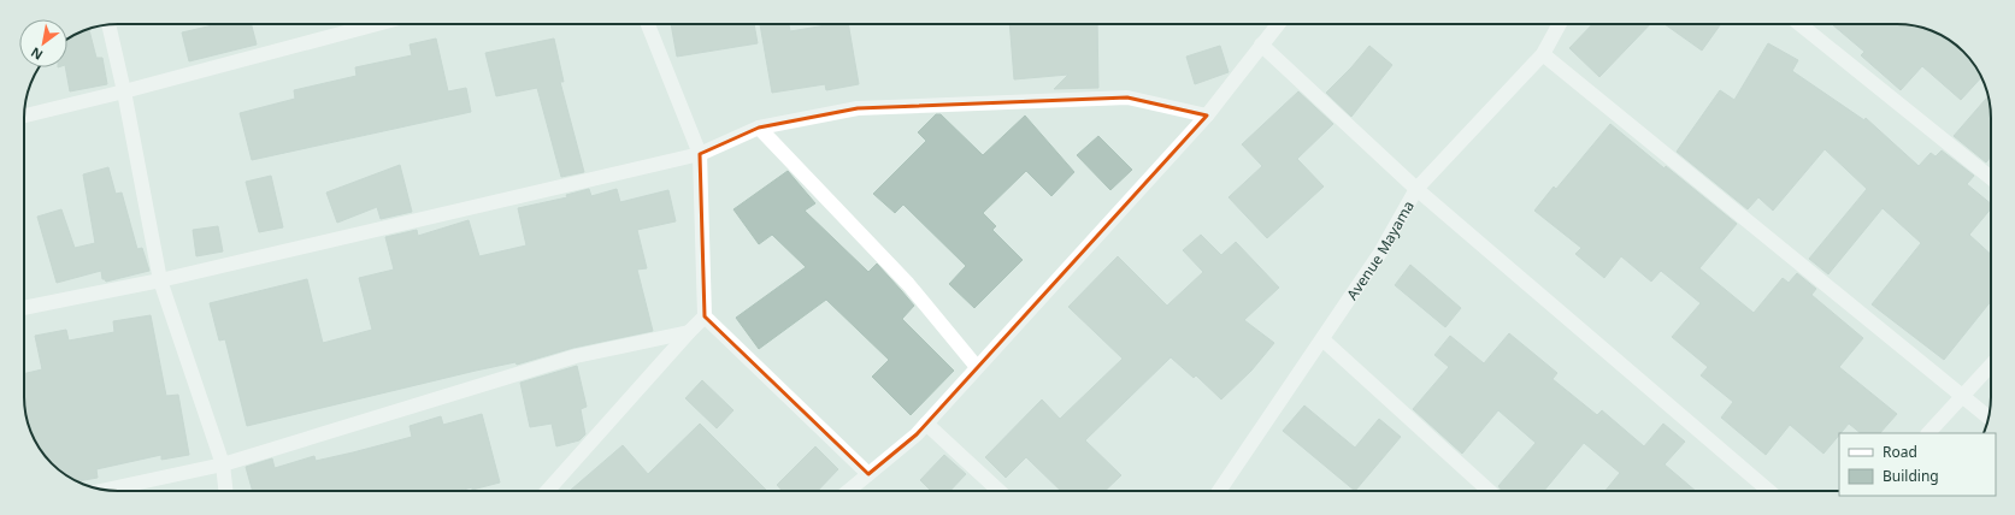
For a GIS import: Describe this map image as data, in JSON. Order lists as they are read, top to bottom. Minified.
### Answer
{"streets":{"street":["Avenue Mayama"]},"legend":["Road","Building"],"north":"bottom left"}
